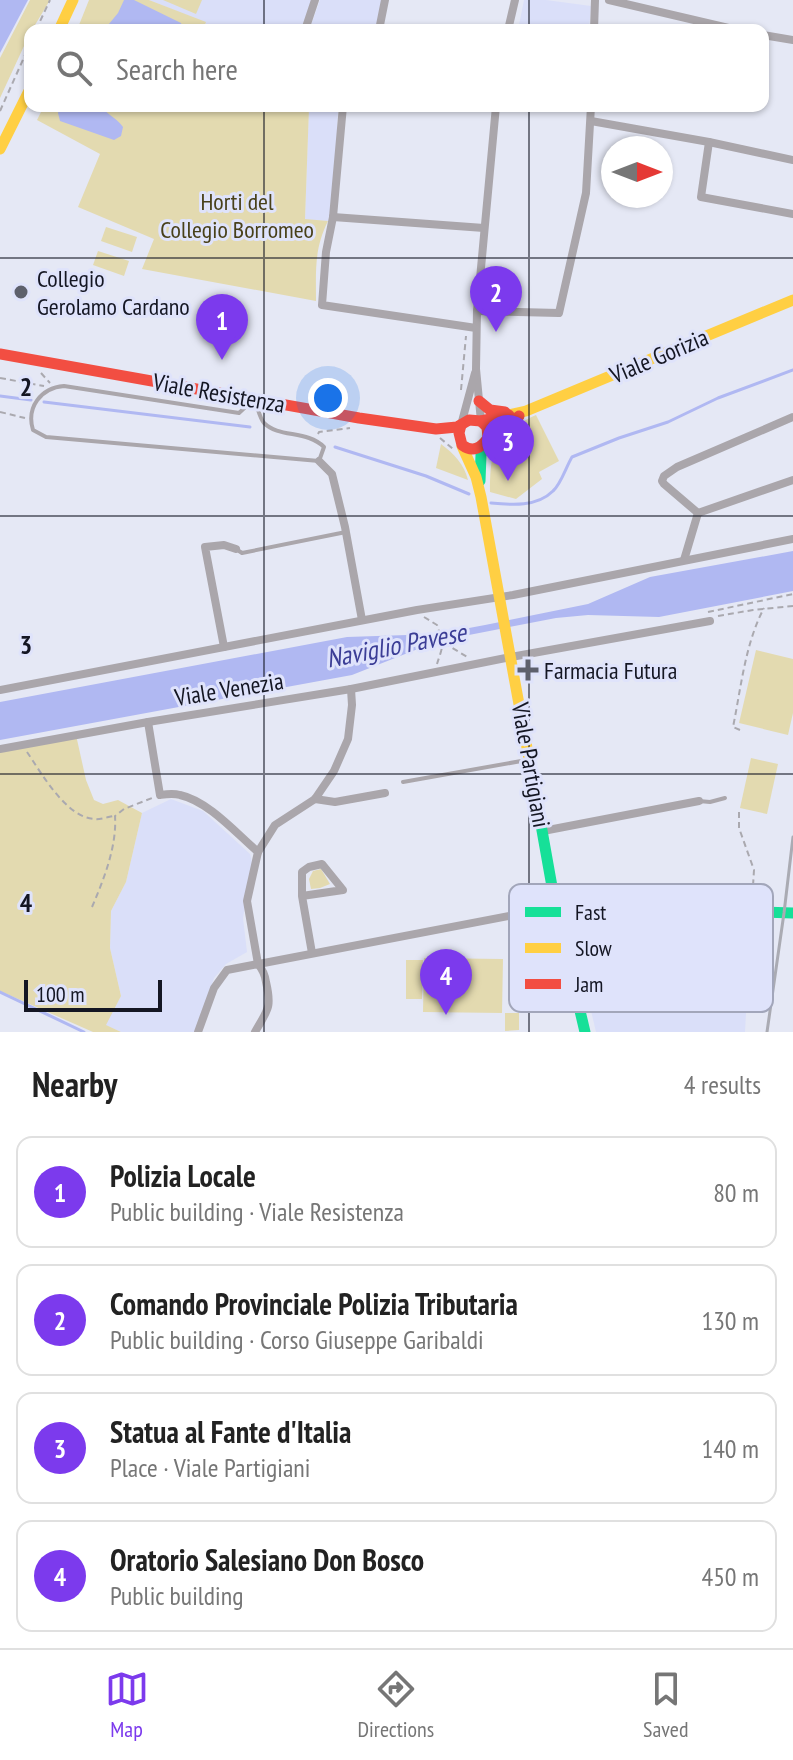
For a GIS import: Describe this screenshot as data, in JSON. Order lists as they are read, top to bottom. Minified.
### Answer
{"streets":{"main road":["Viale Gorizia","Viale Resistenza","Viale Partigiani"],"street":["Viale Venezia"]},"crossings":[["Viale Gorizia","Viale Resistenza"],["Viale Gorizia","Viale Partigiani"],["Viale Resistenza","Viale Partigiani"],["Viale Venezia","Viale Partigiani"]],"water":["Naviglio Pavese"],"parks":["Horti del Collegio Borromeo"],"places":{"other":["Collegio Gerolamo Cardano"],"health":["Farmacia Futura"]},"legend":["Fast","Slow","Jam"],"scale_bar":"100 m","north":"right","page":{"search":"Search here","pins":["2","1","3","4"],"scale":"100 m","heading":["Nearby","4 results"],"list":[{"mark":"1","name":"Polizia Locale","note":"Public building · Viale Resistenza","value":"80 m"},{"mark":"2","name":"Comando Provinciale Polizia Tributaria","note":"Public building · Corso Giuseppe Garibaldi","value":"130 m"},{"mark":"3","name":"Statua al Fante d'Italia","note":"Place · Viale Partigiani","value":"140 m"},{"mark":"4","name":"Oratorio Salesiano Don Bosco","note":"Public building","value":"450 m"}],"nav":["Map","Directions","Saved"]},"grid":{"rows":["2","3","4"]}}
